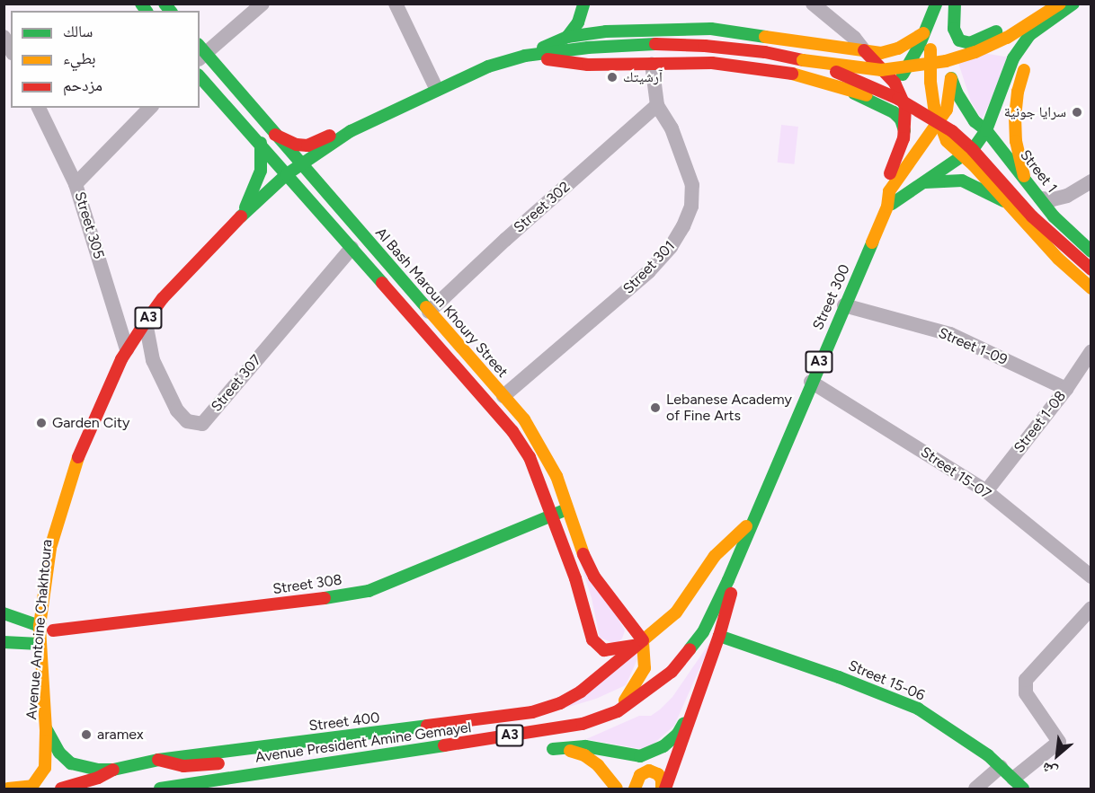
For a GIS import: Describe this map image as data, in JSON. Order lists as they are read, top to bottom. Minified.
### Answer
{"streets":{"main road":["Street 1","Street 300","Al Bash Maroun Khoury Street","A3","Street 308","Avenue Antoine Chakhtoura","Street 15-06","Street 400","Avenue President Amine Gemayel"],"street":["Street 302","Street 305","Street 301","Street 1-09","Street 307","Street 1-08","Street 15-07"]},"crossings":[["Street 1","A3"],["Street 302","Street 301"],["Street 302","Al Bash Maroun Khoury Street"],["Street 305","A3"],["Street 301","Al Bash Maroun Khoury Street"],["Street 300","A3"],["Street 300","Street 1-09"],["Street 300","Street 15-07"],["Street 300","Street 400"],["Street 300","Avenue President Amine Gemayel"],["Al Bash Maroun Khoury Street","A3"],["Al Bash Maroun Khoury Street","Street 307"],["Al Bash Maroun Khoury Street","Street 308"],["Al Bash Maroun Khoury Street","Street 400"],["A3","Street 307"],["A3","Avenue Antoine Chakhtoura"],["A3","Street 400"],["Street 1-09","Street 1-08"],["Street 1-08","Street 15-07"],["Street 308","Avenue Antoine Chakhtoura"],["Avenue Antoine Chakhtoura","Street 400"],["Street 400","Avenue President Amine Gemayel"]],"places":["آرشيتك","سرايا جونية","Lebanese Academy of Fine Arts","Garden City","aramex"],"legend":["سالك","بطيء","مزدحم"],"north":"bottom left"}
